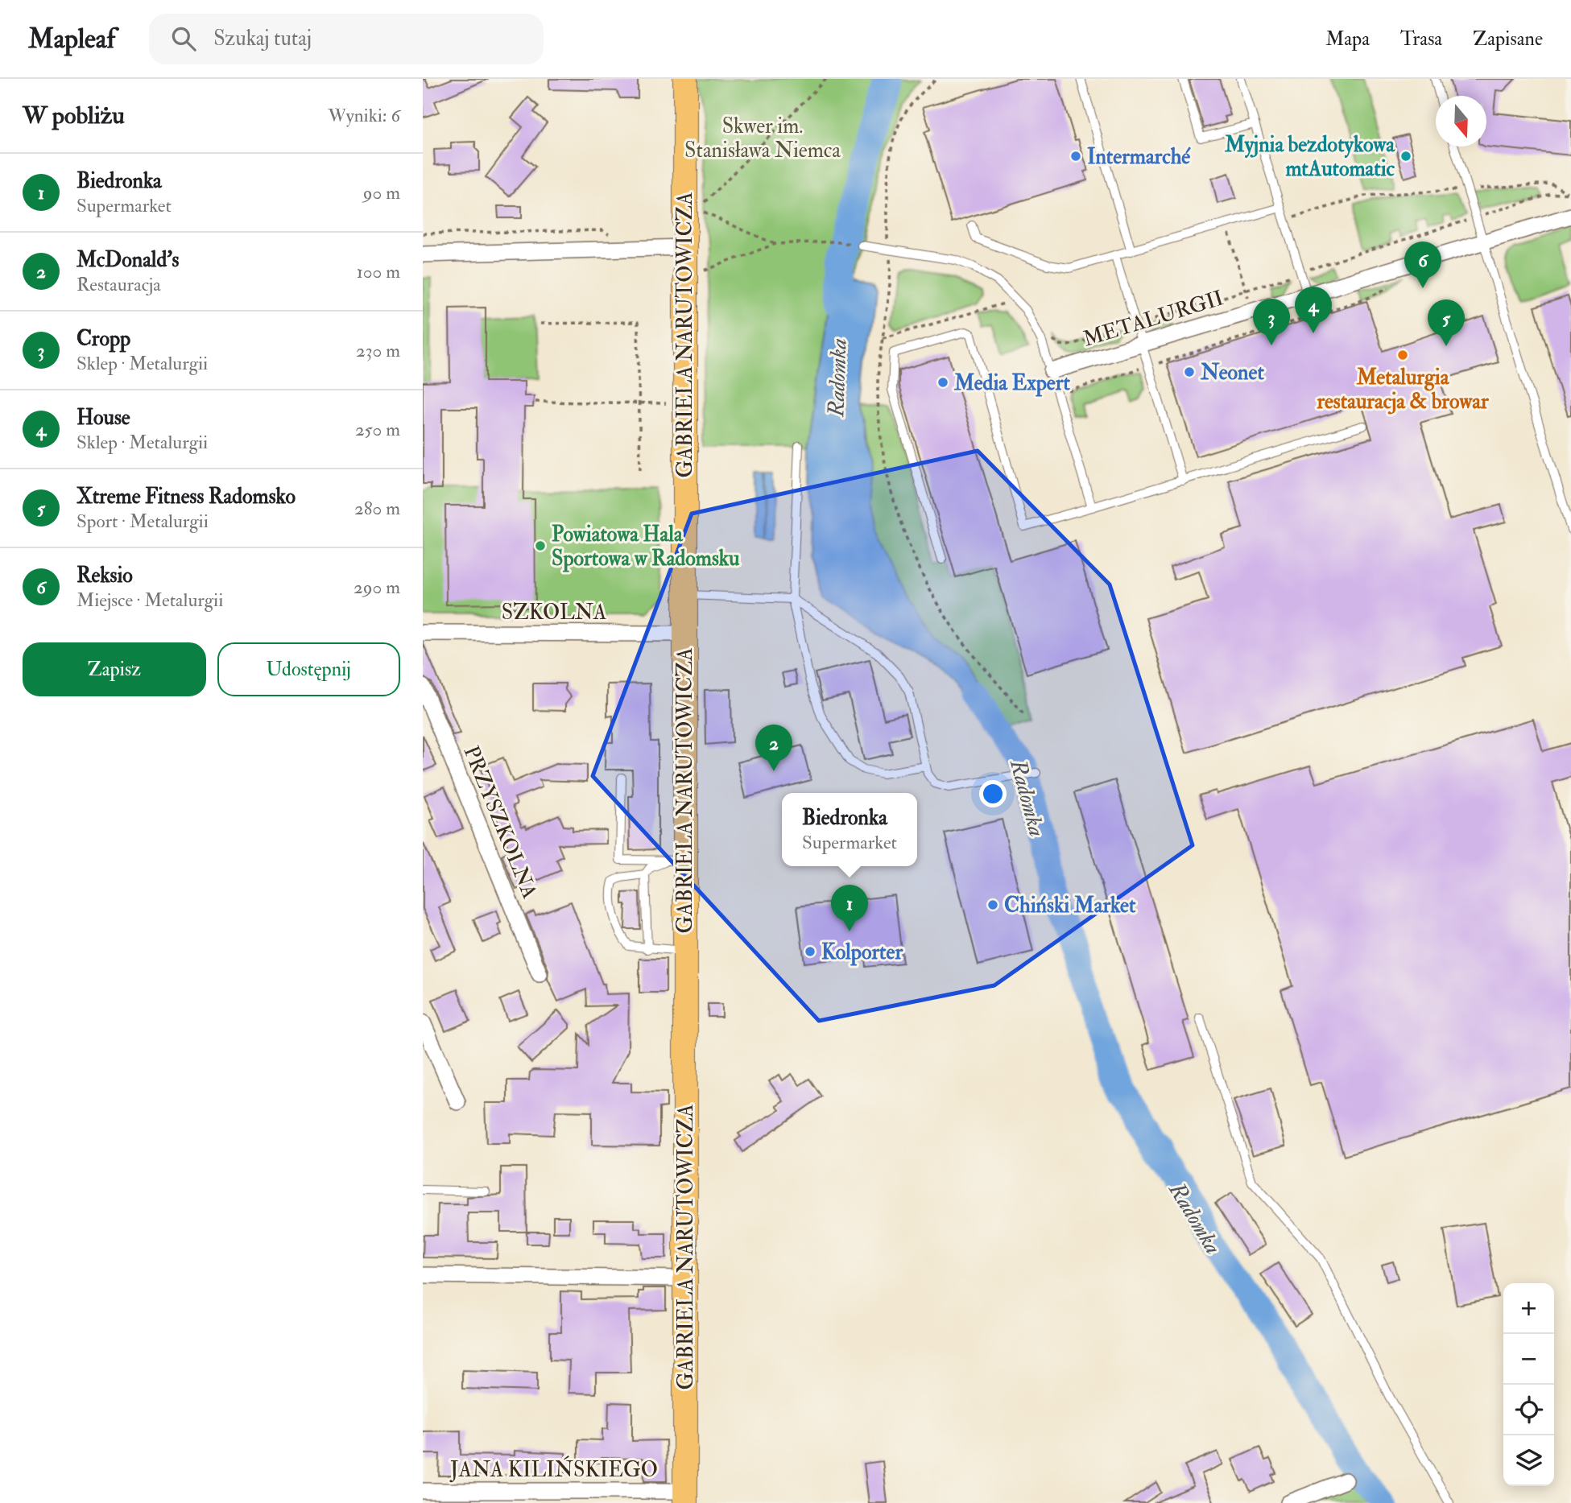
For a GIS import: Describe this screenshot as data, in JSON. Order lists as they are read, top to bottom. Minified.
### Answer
{"streets":{"main road":["GABRIELA NARUTOWICZA"],"street":["METALURGII","SZKOLNA","PRZYSZKOLNA","JANA KILIŃSKIEGO"]},"crossings":[["GABRIELA NARUTOWICZA","SZKOLNA"],["GABRIELA NARUTOWICZA","JANA KILIŃSKIEGO"]],"water":["Radomka"],"parks":["Skwer im. Stanisława Niemca"],"places":["Intermarché","Myjnia bezdotykowa mtAutomatic","Metalurgia restauracja & browar","Neonet","Media Expert","Powiatowa Hala Sportowa w Radomsku","Chiński Market","Kolporter"],"north":"bottom","page":{"header":"Mapleaf","search":"Szukaj tutaj","nav":["Mapa","Trasa","Zapisane"],"heading":["W pobliżu","Wyniki: 6"],"list":[{"mark":"1","name":"Biedronka","note":"Supermarket","value":"90 m"},{"mark":"2","name":"McDonald's","note":"Restauracja","value":"100 m"},{"mark":"3","name":"Cropp","note":"Sklep · Metalurgii","value":"230 m"},{"mark":"4","name":"House","note":"Sklep · Metalurgii","value":"250 m"},{"mark":"5","name":"Xtreme Fitness Radomsko","note":"Sport · Metalurgii","value":"280 m"},{"mark":"6","name":"Reksio","note":"Miejsce · Metalurgii","value":"290 m"}],"pins":["6","4","3","5","2","1"],"buttons":["Zapisz","Udostępnij"],"popup":["Biedronka","Supermarket"],"map_buttons":["+","−"]}}
